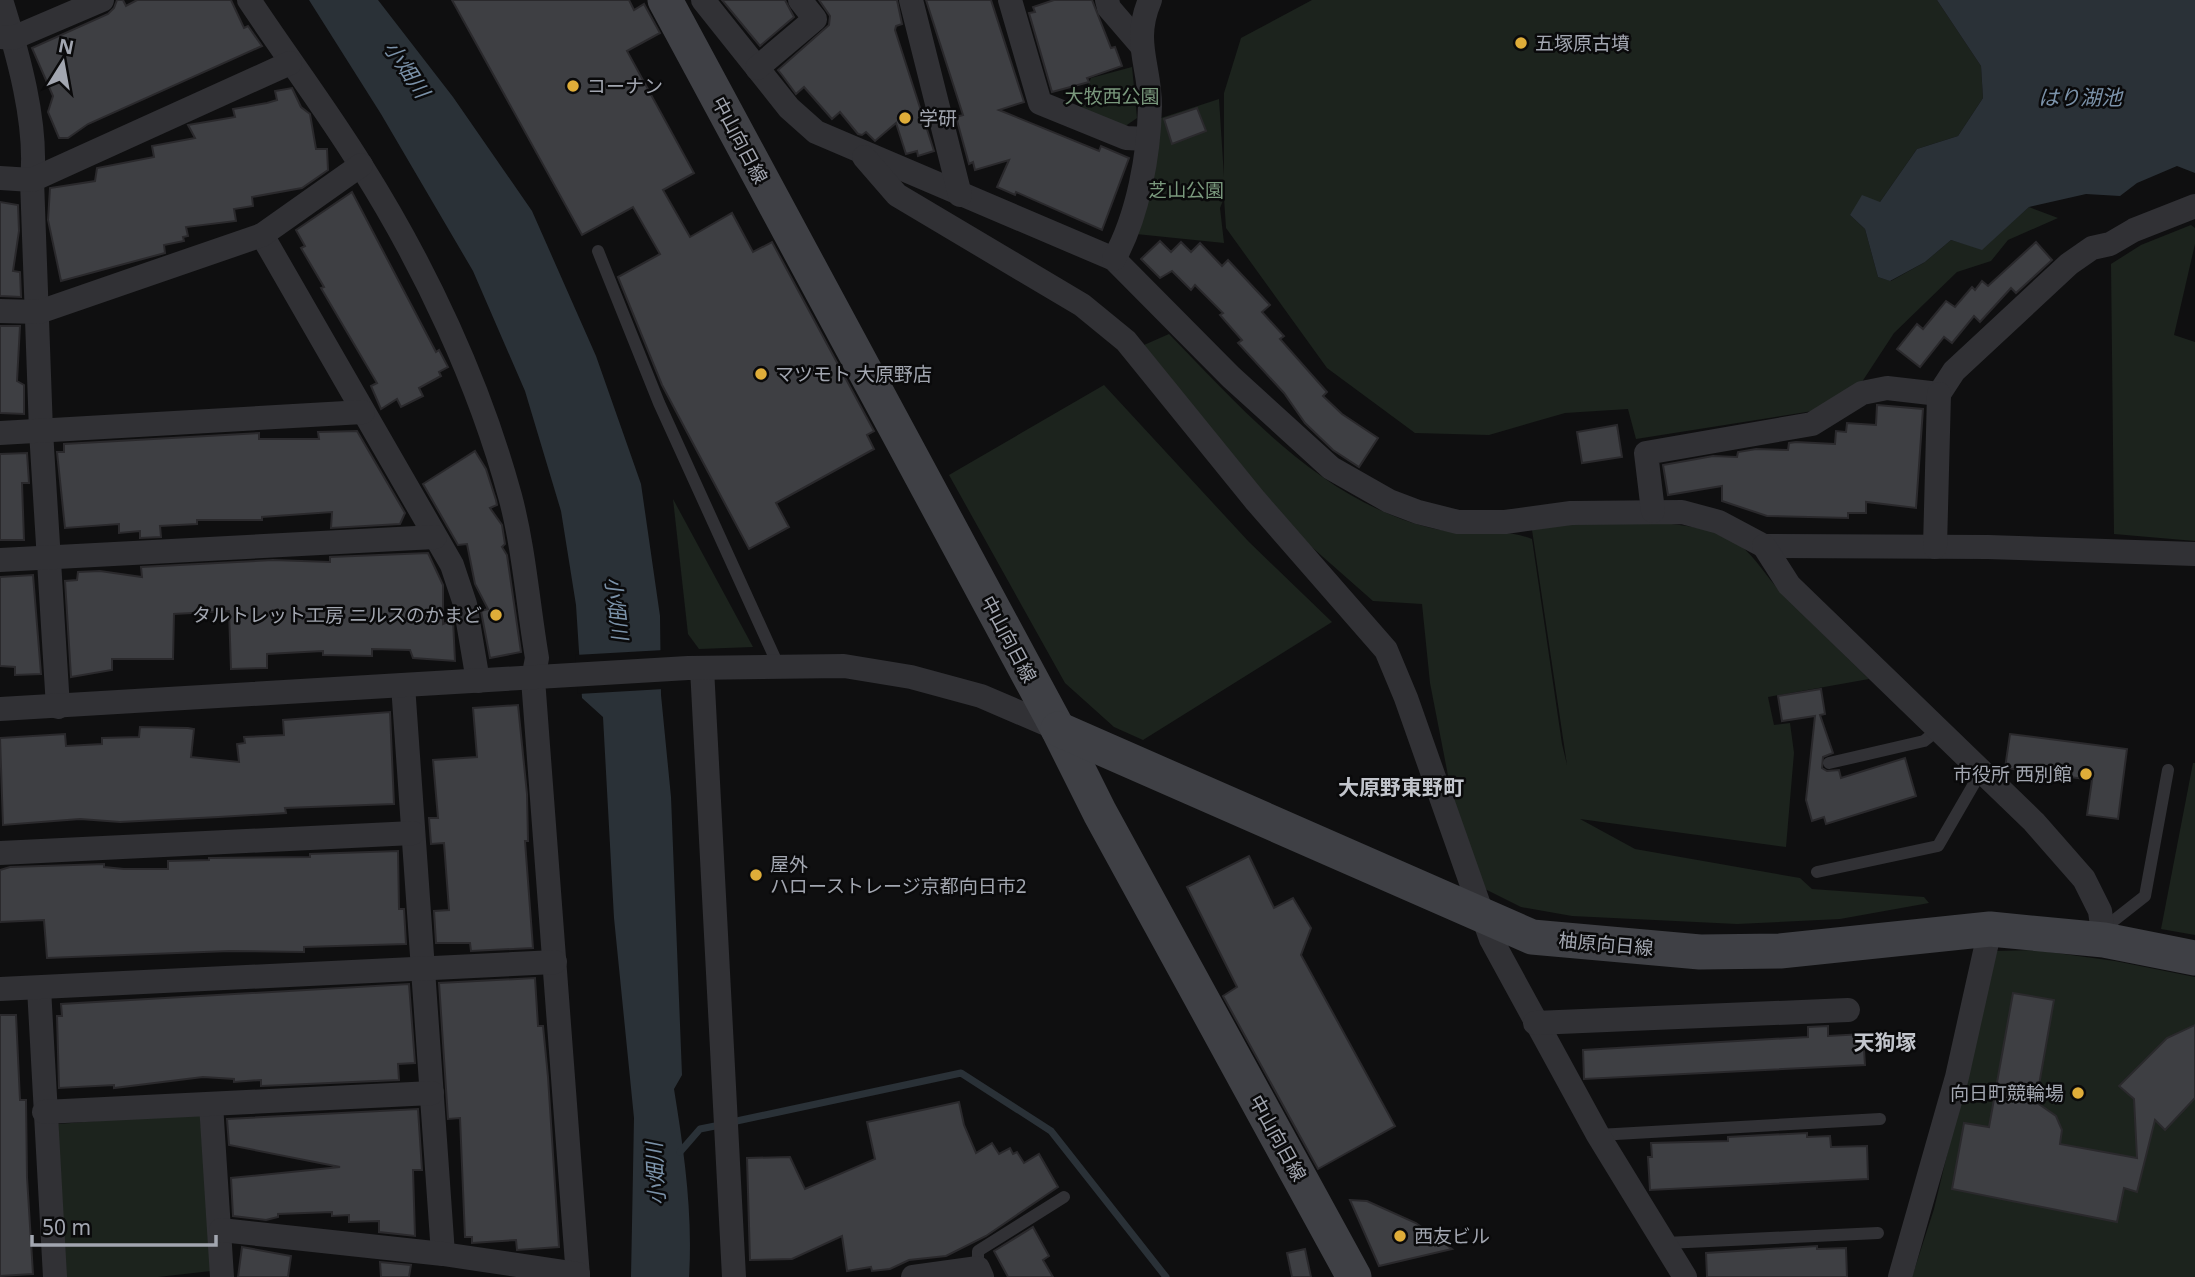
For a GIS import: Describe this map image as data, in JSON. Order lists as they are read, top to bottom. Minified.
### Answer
{"streets":{"main road":["中山向日線","柚原向日線"]},"crossings":[["中山向日線","柚原向日線"]],"districts":["大原野東野町","天狗塚"],"water":["小畑川","はり湖池"],"parks":["大牧西公園","芝山公園"],"places":["五塚原古墳","コーナン","学研","マツモト 大原野店","タルトレット工房 ニルスのかまど","市役所 西別館","屋外 ハローストレージ京都向日市2","向日町競輪場","西友ビル"],"scale_bar":"50 m","north":"top"}
